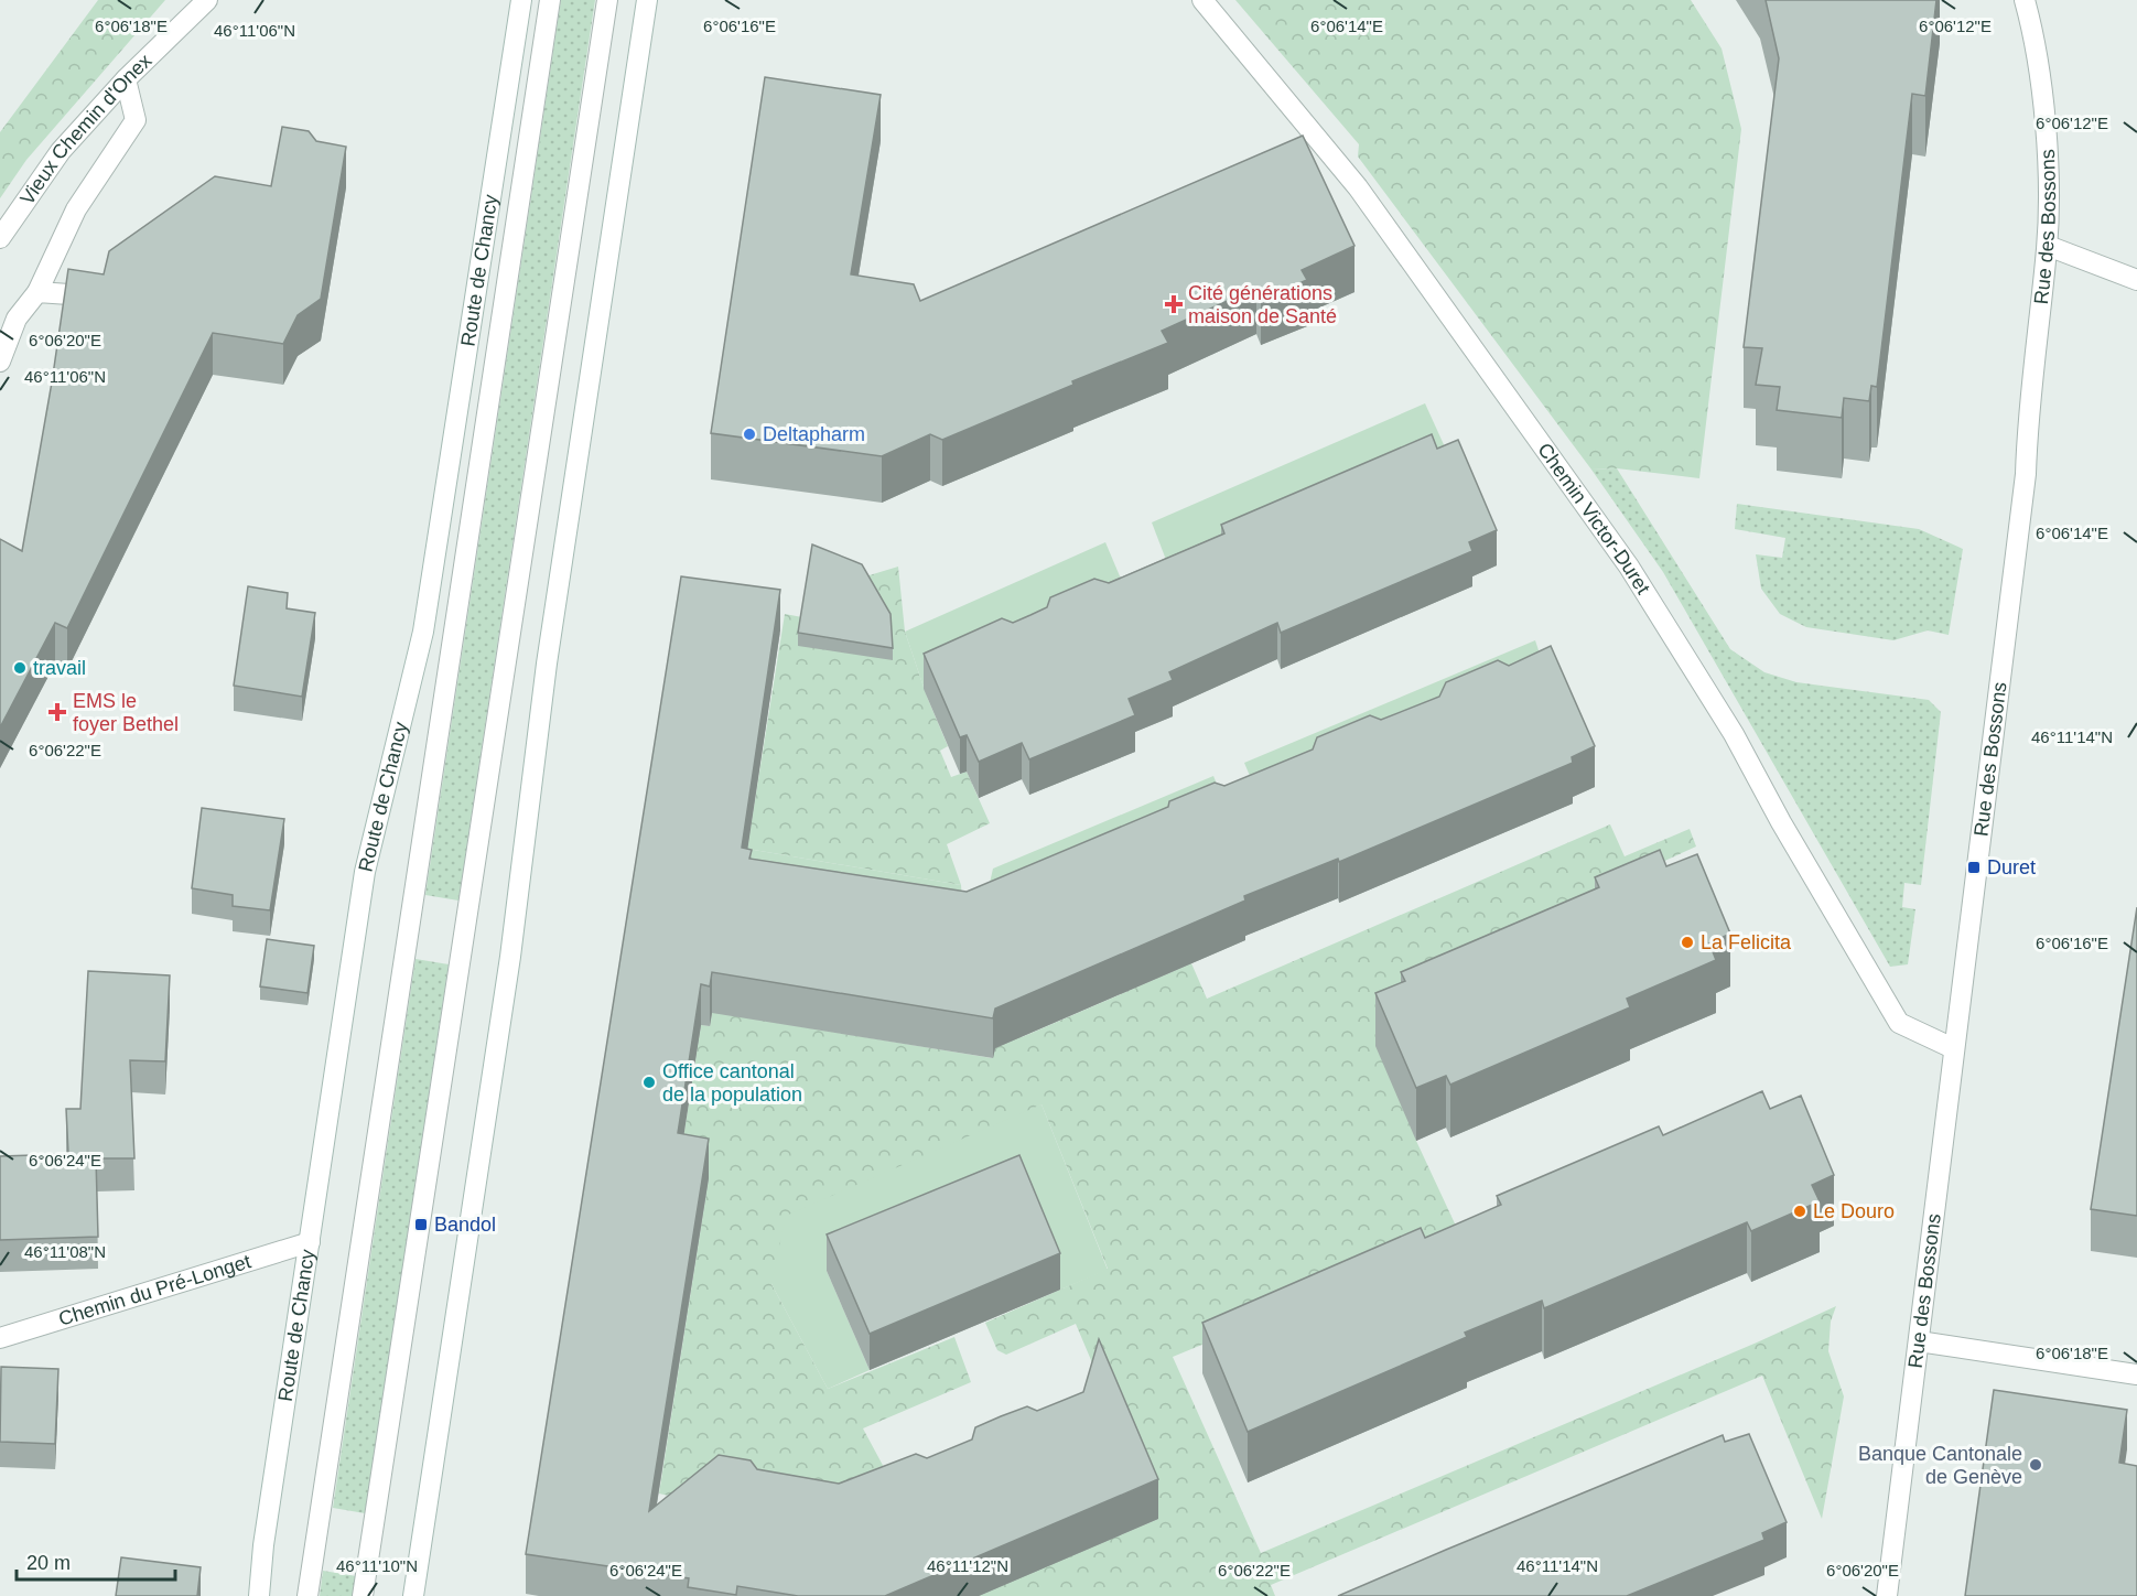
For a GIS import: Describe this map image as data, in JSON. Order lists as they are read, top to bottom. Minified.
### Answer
{"streets":{"street":["Vieux Chemin d'Onex","Rue des Bossons","Route de Chancy","Chemin Victor-Duret","Chemin du Pré-Longet"]},"crossings":[["Rue des Bossons","Chemin Victor-Duret"],["Route de Chancy","Chemin du Pré-Longet"]],"places":{"health":["Cité générations maison de Santé","EMS le foyer Bethel"],"other":["Deltapharm","travail","La Felicita","Office cantonal de la population","Le Douro","Banque Cantonale de Genève"],"transit":["Duret","Bandol"]},"scale_bar":"20 m","coordinates":["6°06'18\"E","6°06'16\"E","6°06'12\"E","6°06'14\"E","46°11'06\"N","6°06'20\"E","46°11'14\"N","6°06'22\"E","6°06'24\"E","46°11'08\"N","46°11'10\"N","46°11'12\"N"]}
